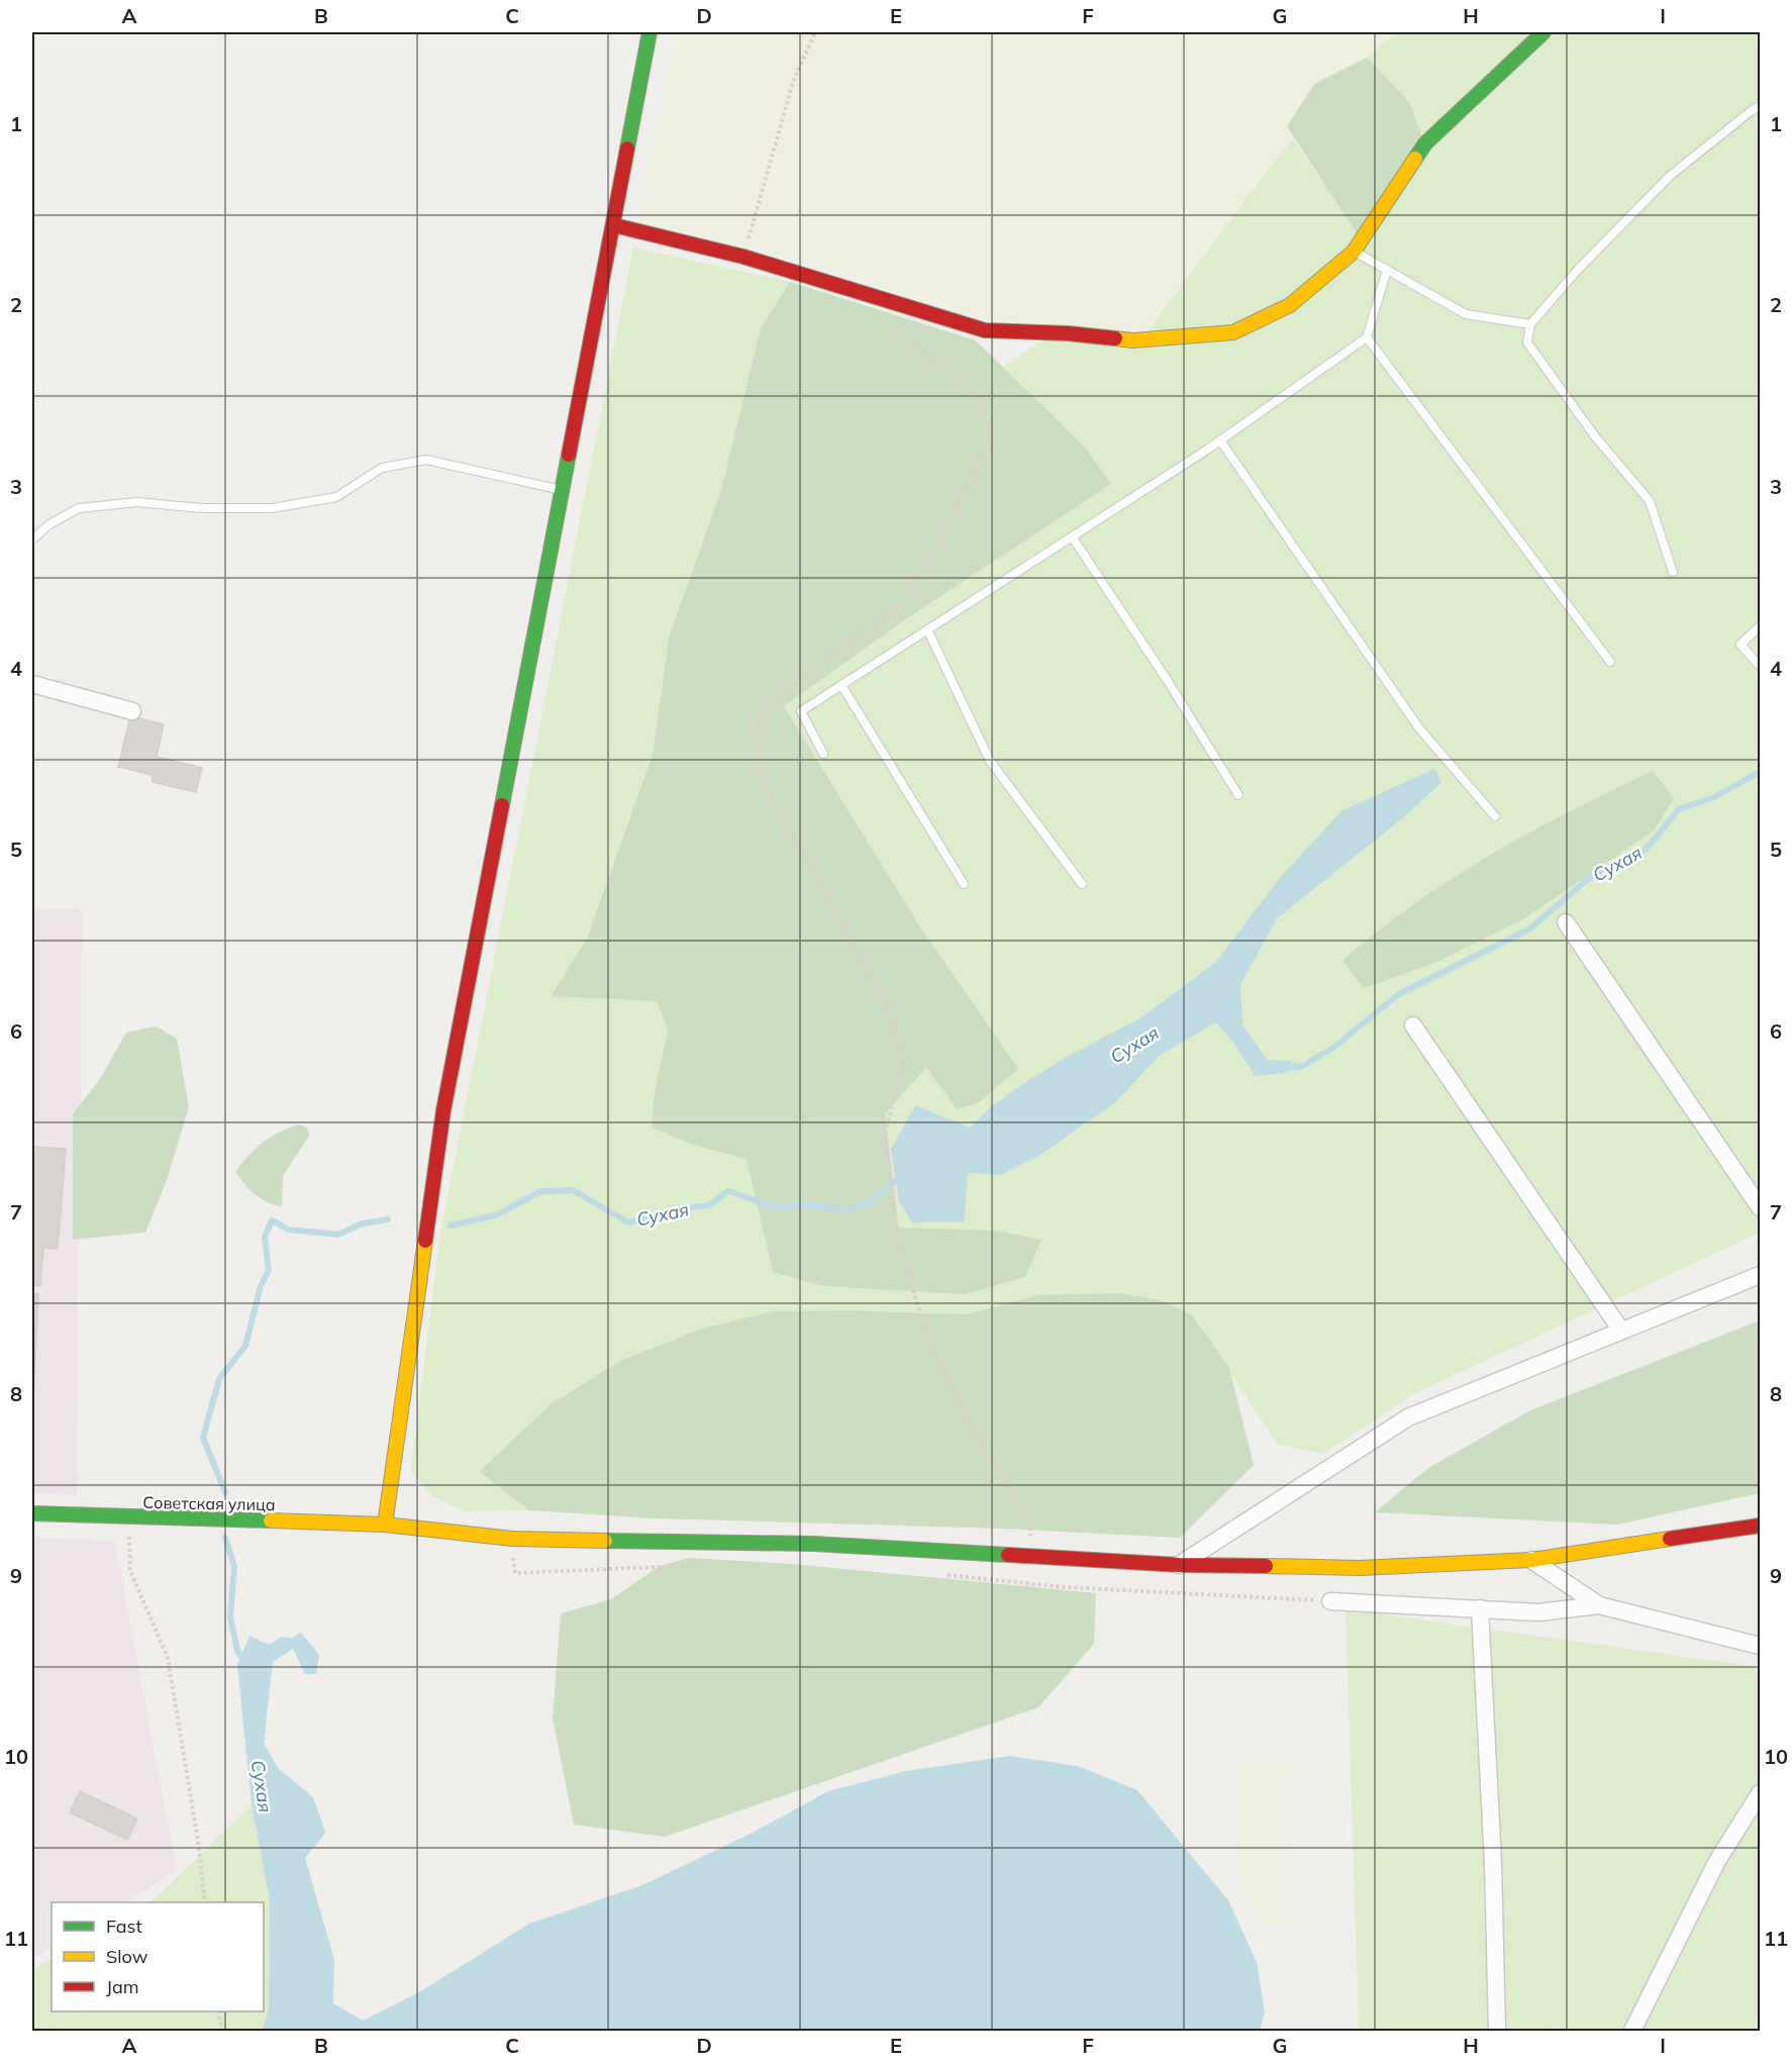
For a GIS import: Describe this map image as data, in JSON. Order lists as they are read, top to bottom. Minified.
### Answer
{"streets":{"main road":["Советская улица"]},"water":["Сухая"],"legend":["Fast","Slow","Jam"],"grid":{"columns":["A","B","C","D","E","F","G","H","I"],"rows":["1","2","3","4","5","6","7","8","9","10","11"]}}
